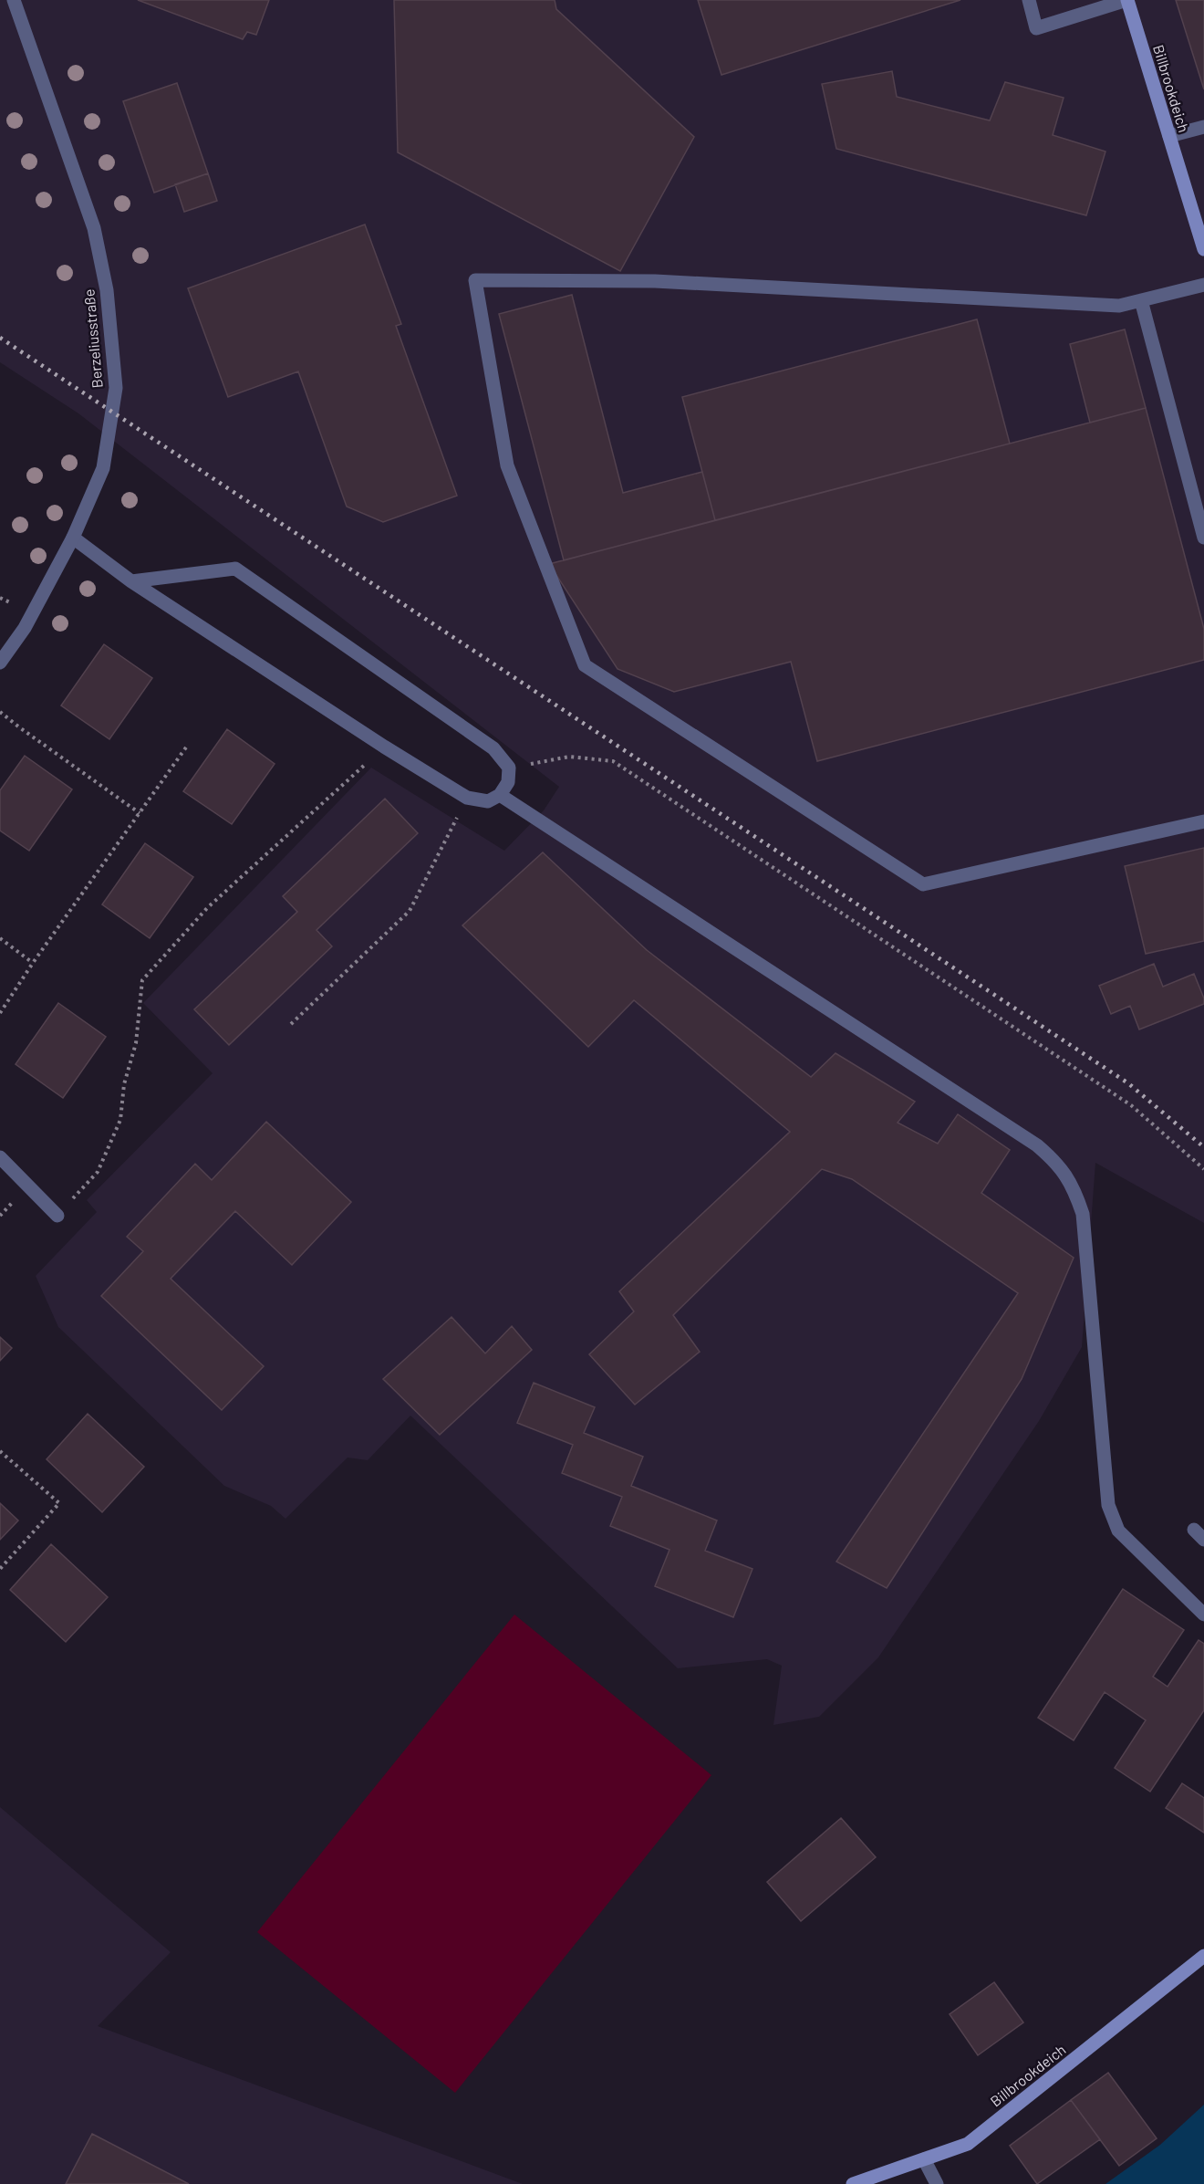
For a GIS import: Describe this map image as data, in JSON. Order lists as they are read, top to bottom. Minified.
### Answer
{"streets":{"street":["Billbrookdeich","Berzeliusstraße"]}}
